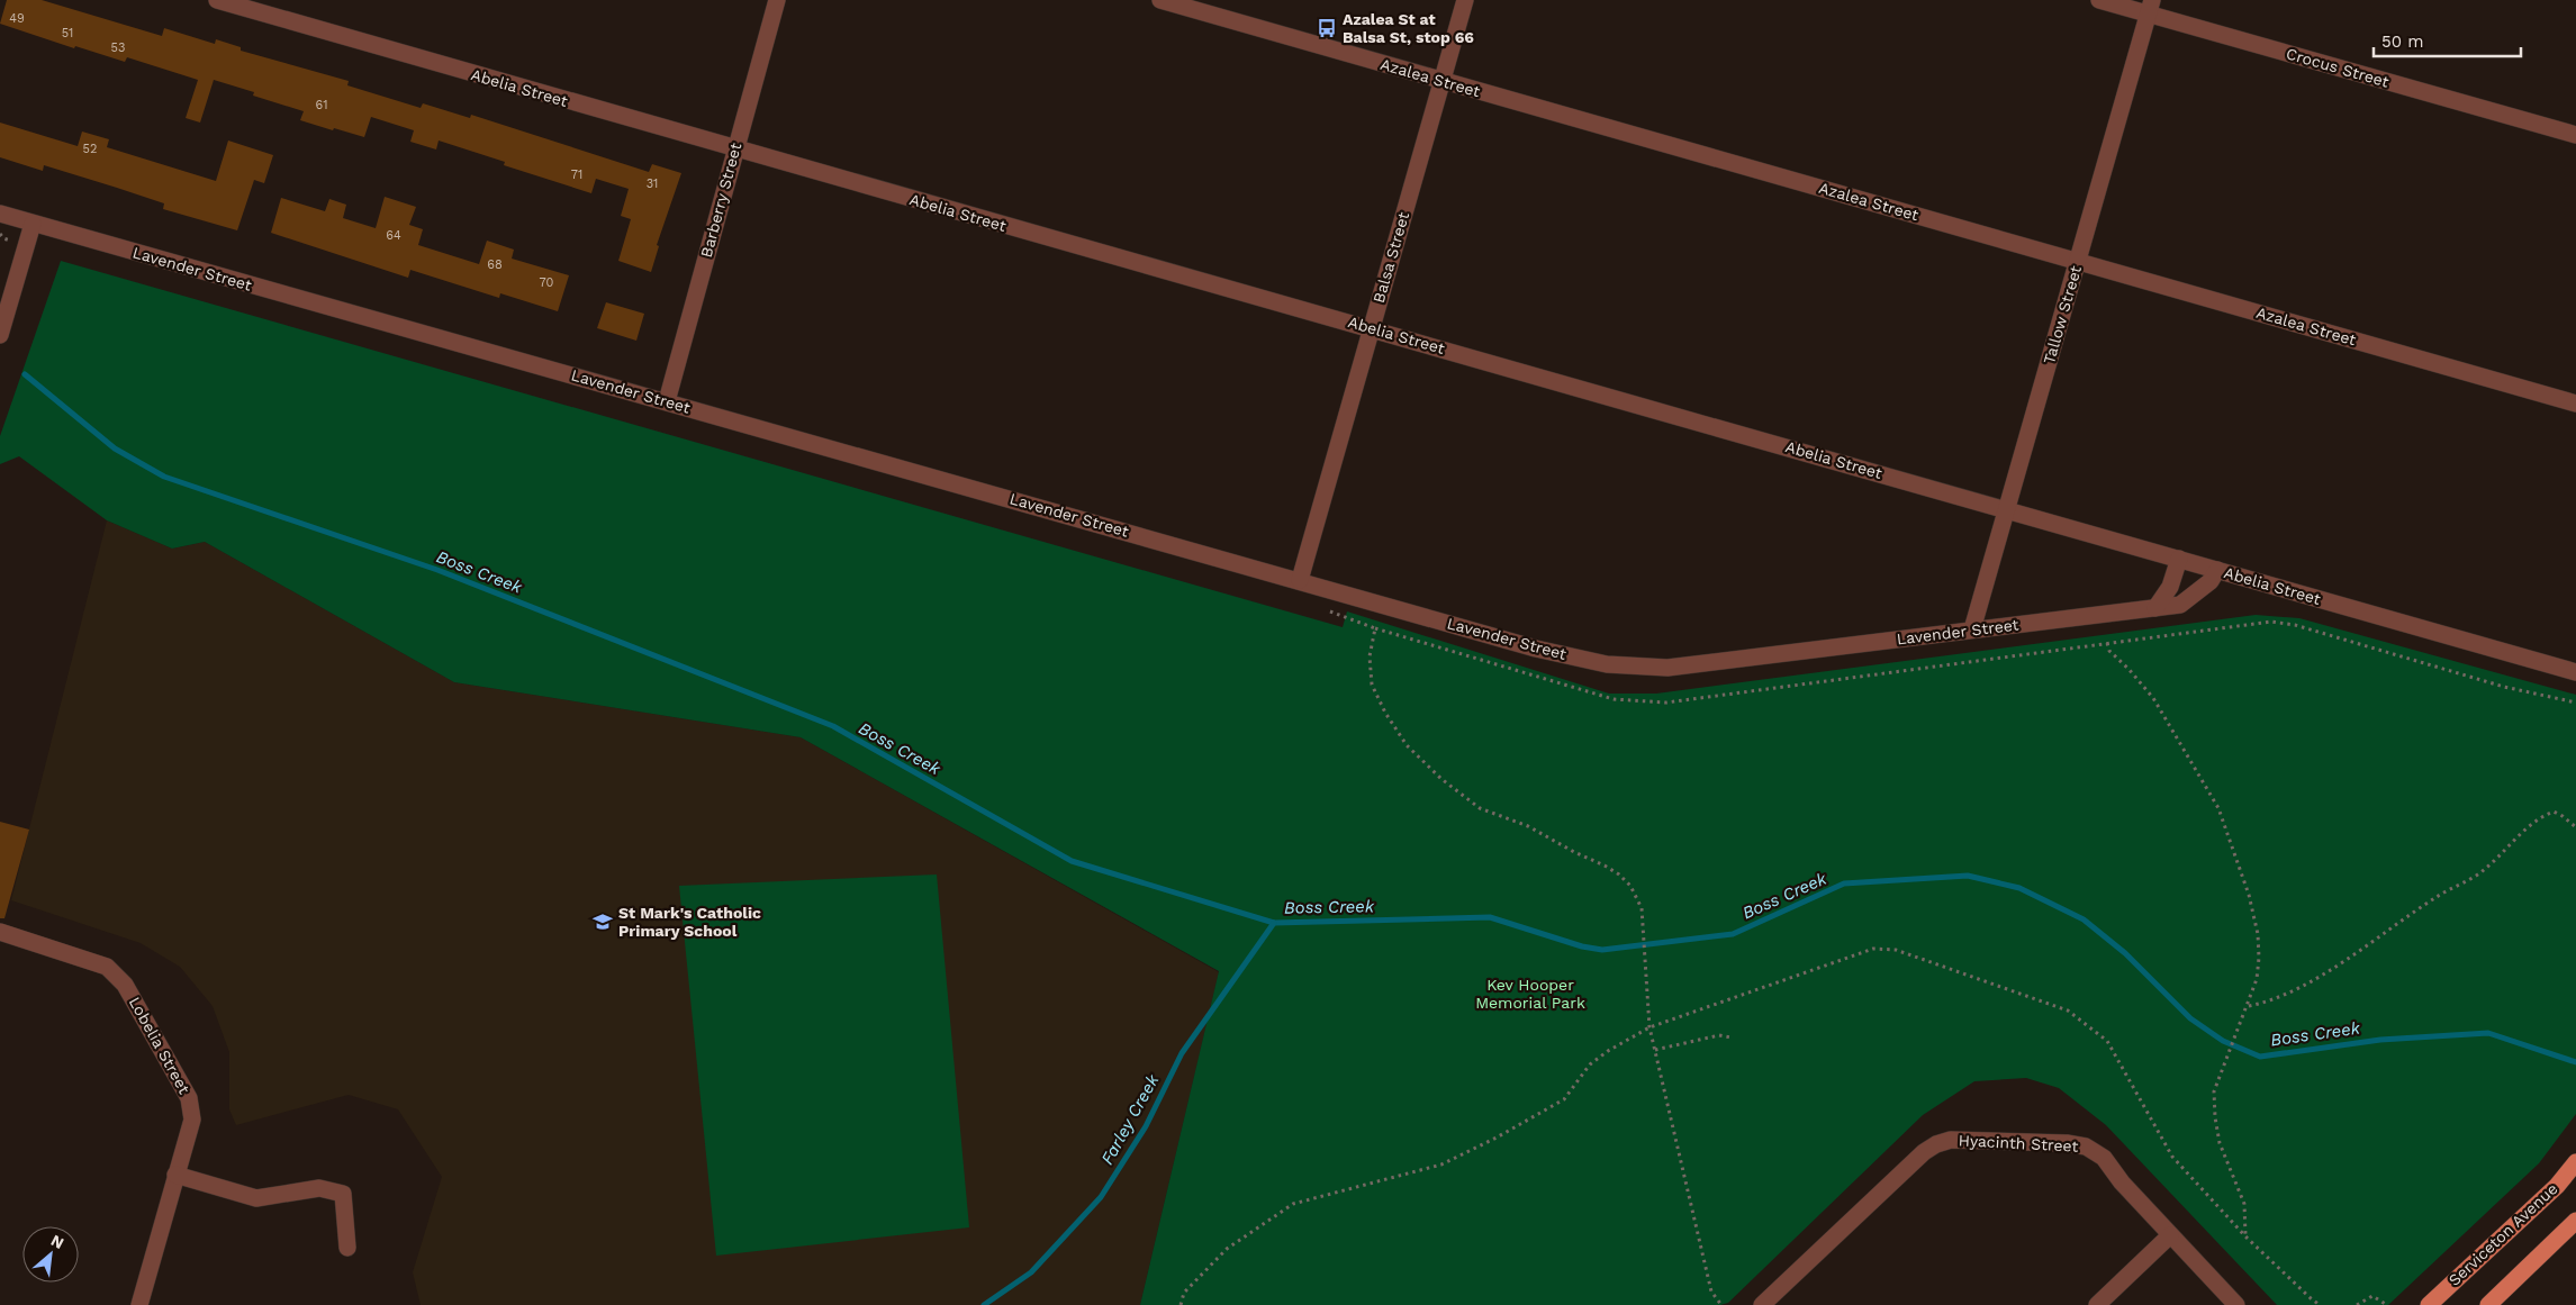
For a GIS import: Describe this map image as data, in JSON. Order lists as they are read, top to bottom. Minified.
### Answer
{"streets":{"main road":["Serviceton Avenue"],"street":["Crocus Street","Azalea Street","Abelia Street","Barberry Street","Balsa Street","Lavender Street","Tallow Street","Lobelia Street","Hyacinth Street"]},"crossings":[["Crocus Street","Tallow Street"],["Azalea Street","Balsa Street"],["Azalea Street","Tallow Street"],["Abelia Street","Barberry Street"],["Abelia Street","Balsa Street"],["Abelia Street","Lavender Street"],["Abelia Street","Tallow Street"],["Barberry Street","Lavender Street"],["Balsa Street","Lavender Street"],["Lavender Street","Tallow Street"]],"water":["Boss Creek","Farley Creek"],"parks":["Kev Hooper Memorial Park"],"places":{"bus stop":["Azalea St at Balsa St, stop 66"],"school or university":["St Mark's Catholic Primary School"]},"house_numbers":["49","51","53","61","52","71","31","64","68","70"],"scale_bar":"50 m","north":"top right"}
